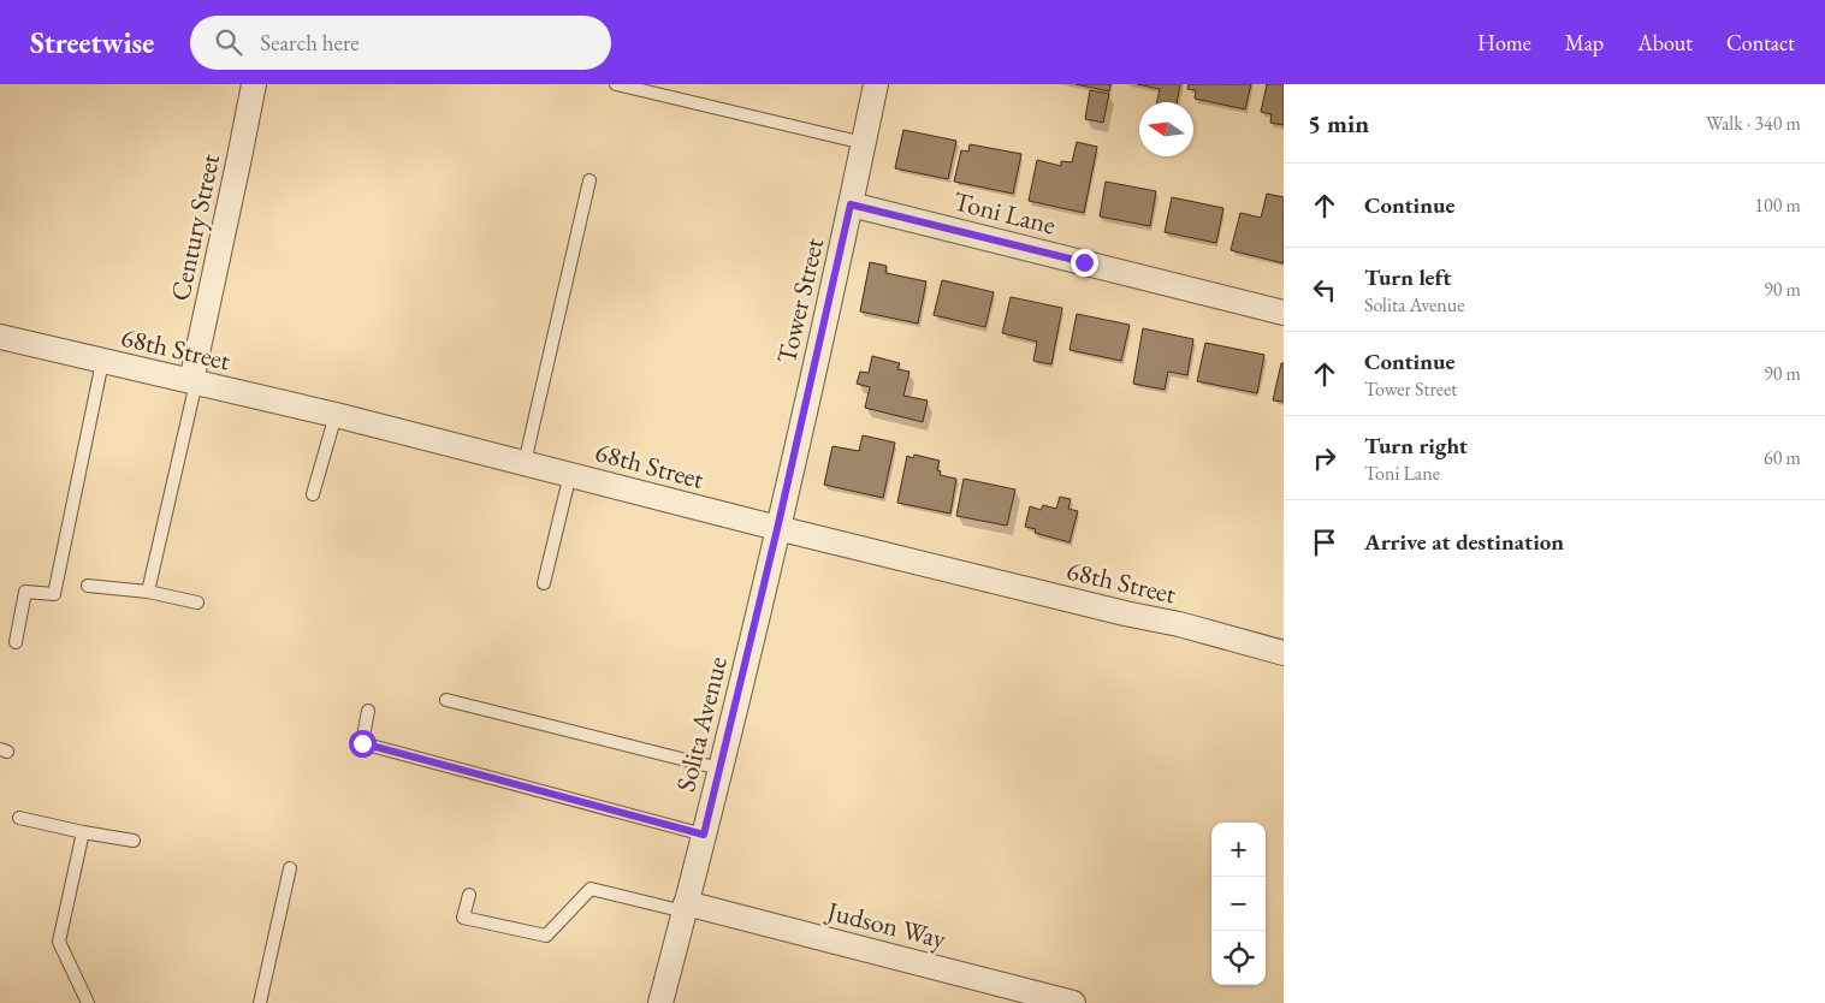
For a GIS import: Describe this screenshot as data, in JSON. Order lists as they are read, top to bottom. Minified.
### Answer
{"streets":{"street":["Toni Lane","Century Street","Tower Street","68th Street","Solita Avenue","Judson Way"]},"crossings":[["Toni Lane","Tower Street"],["Century Street","68th Street"],["Tower Street","68th Street"],["Tower Street","Solita Avenue"],["68th Street","Solita Avenue"],["Solita Avenue","Judson Way"]],"north":"left","page":{"header":"Streetwise","search":"Search here","nav":["Home","Map","About","Contact"],"heading":["5 min","Walk · 340 m"],"list":[["Continue","100 m"],["Turn left","Solita Avenue","90 m"],["Continue","Tower Street","90 m"],["Turn right","Toni Lane","60 m"],"Arrive at destination"],"map_buttons":["+","−"]}}
